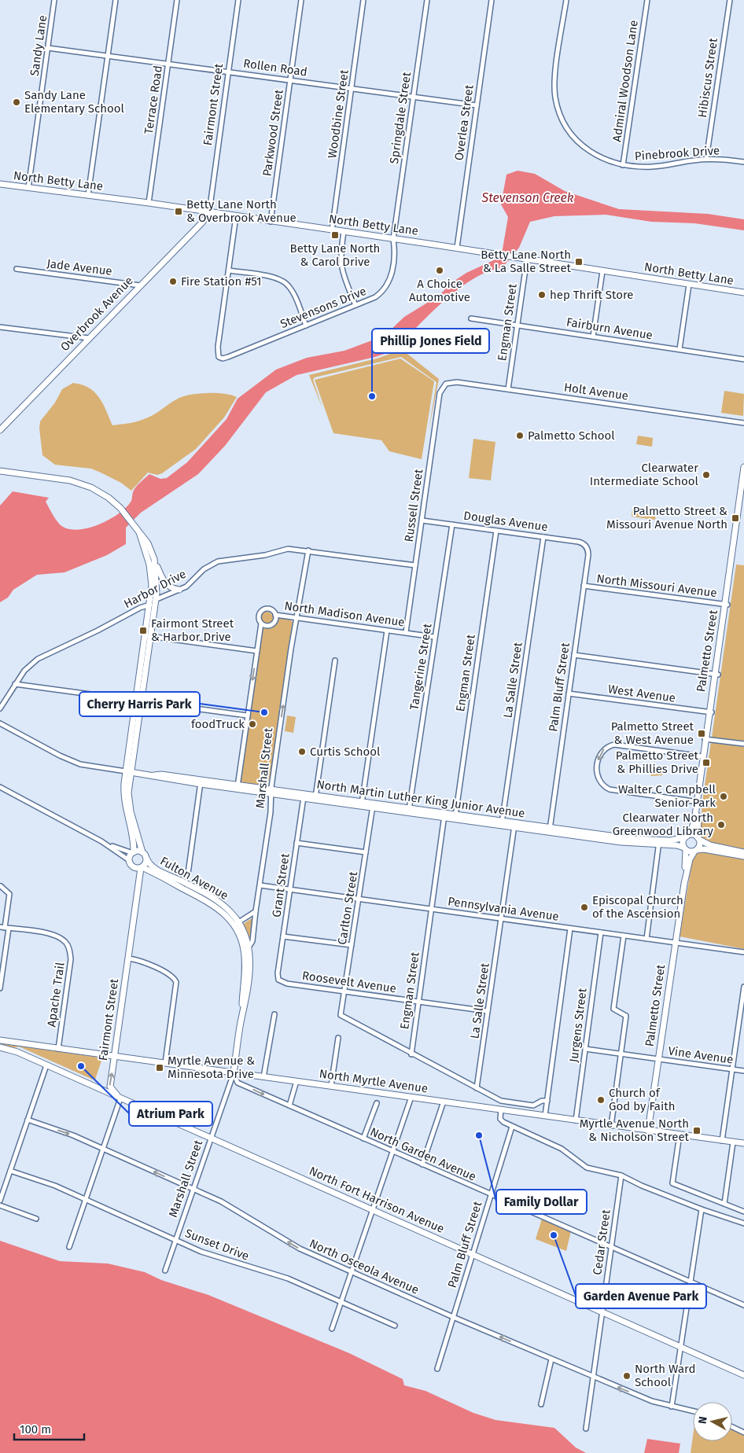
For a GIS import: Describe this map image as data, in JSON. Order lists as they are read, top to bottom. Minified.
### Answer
{"streets":{"street":["Sandy Lane","Rollen Road","Hibiscus Street","Admiral Woodson Lane","Terrace Road","Fairmont Street","Woodbine Street","Springdale Street","Overlea Street","Parkwood Street","Pinebrook Drive","North Betty Lane","Jade Avenue","Stevensons Drive","Overbrook Avenue","Engman Street","Fairburn Avenue","Holt Avenue","Russell Street","Douglas Avenue","North Missouri Avenue","Harbor Drive","North Madison Avenue","Palmetto Street","Tangerine Street","La Salle Street","Palm Bluff Street","West Avenue","Marshall Street","North Martin Luther King Junior Avenue","Fulton Avenue","Grant Street","Carlton Street","Pennsylvania Avenue","Roosevelt Avenue","Apache Trail","Jurgens Street","Vine Avenue","North Myrtle Avenue","North Garden Avenue","North Fort Harrison Avenue","Cedar Street","Sunset Drive","North Osceola Avenue"]},"crossings":[["Sandy Lane","Rollen Road"],["Sandy Lane","North Betty Lane"],["Rollen Road","Terrace Road"],["Rollen Road","Fairmont Street"],["Rollen Road","Woodbine Street"],["Rollen Road","Springdale Street"],["Rollen Road","Overlea Street"],["Rollen Road","Parkwood Street"],["Hibiscus Street","Pinebrook Drive"],["Admiral Woodson Lane","Pinebrook Drive"],["Terrace Road","North Betty Lane"],["Fairmont Street","North Betty Lane"],["Fairmont Street","Overbrook Avenue"],["Fairmont Street","Fulton Avenue"],["Fairmont Street","North Myrtle Avenue"],["Fairmont Street","North Fort Harrison Avenue"],["Woodbine Street","North Betty Lane"],["Springdale Street","North Betty Lane"],["Springdale Street","Stevensons Drive"],["Overlea Street","North Betty Lane"],["Parkwood Street","North Betty Lane"],["North Betty Lane","Stevensons Drive"],["North Betty Lane","Overbrook Avenue"],["North Betty Lane","Engman Street"],["Jade Avenue","Overbrook Avenue"],["Engman Street","Fairburn Avenue"],["Engman Street","Holt Avenue"],["Engman Street","Douglas Avenue"],["Engman Street","North Martin Luther King Junior Avenue"],["Engman Street","Carlton Street"],["Engman Street","Pennsylvania Avenue"],["Engman Street","Roosevelt Avenue"],["Holt Avenue","Russell Street"],["Russell Street","Douglas Avenue"],["Russell Street","Harbor Drive"],["Russell Street","North Madison Avenue"],["Douglas Avenue","Tangerine Street"],["Douglas Avenue","La Salle Street"],["Douglas Avenue","Palm Bluff Street"],["North Missouri Avenue","Palmetto Street"],["North Missouri Avenue","Palm Bluff Street"],["Harbor Drive","Marshall Street"],["North Madison Avenue","Tangerine Street"],["North Madison Avenue","Marshall Street"],["Palmetto Street","West Avenue"],["Palmetto Street","North Martin Luther King Junior Avenue"],["Palmetto Street","Pennsylvania Avenue"],["Palmetto Street","Vine Avenue"],["Palmetto Street","North Myrtle Avenue"],["Tangerine Street","North Martin Luther King Junior Avenue"],["La Salle Street","North Martin Luther King Junior Avenue"],["La Salle Street","Pennsylvania Avenue"],["La Salle Street","Roosevelt Avenue"],["Palm Bluff Street","West Avenue"],["Palm Bluff Street","North Martin Luther King Junior Avenue"],["Palm Bluff Street","North Garden Avenue"],["Palm Bluff Street","North Fort Harrison Avenue"],["Palm Bluff Street","North Osceola Avenue"],["Marshall Street","North Martin Luther King Junior Avenue"],["Marshall Street","Fulton Avenue"],["Marshall Street","Pennsylvania Avenue"],["Marshall Street","North Myrtle Avenue"],["Marshall Street","North Garden Avenue"],["Marshall Street","North Fort Harrison Avenue"],["Marshall Street","Sunset Drive"],["Marshall Street","North Osceola Avenue"],["North Martin Luther King Junior Avenue","Grant Street"],["North Martin Luther King Junior Avenue","Carlton Street"],["Grant Street","Pennsylvania Avenue"],["Grant Street","Roosevelt Avenue"],["Carlton Street","Pennsylvania Avenue"],["Carlton Street","Roosevelt Avenue"],["Pennsylvania Avenue","Jurgens Street"],["Apache Trail","North Myrtle Avenue"],["Jurgens Street","Vine Avenue"],["Jurgens Street","North Myrtle Avenue"],["North Myrtle Avenue","North Garden Avenue"],["North Garden Avenue","Cedar Street"],["North Fort Harrison Avenue","Cedar Street"],["Cedar Street","North Osceola Avenue"]],"water":["Stevenson Creek"],"places":{"other":["Sandy Lane Elementary School","A Choice Automotive","Fire Station #51","hep Thrift Store","Phillip Jones Field","Palmetto School","Clearwater Intermediate School","Cherry Harris Park","foodTruck","Curtis School","Walter C Campbell Senior Park","Clearwater North Greenwood Library","Episcopal Church of the Ascension","Atrium Park","Church of God by Faith","Family Dollar","Garden Avenue Park","North Ward School"],"transit":["Betty Lane North & Overbrook Avenue","Betty Lane North & Carol Drive","Betty Lane North & La Salle Street","Palmetto Street & Missouri Avenue North","Fairmont Street & Harbor Drive","Palmetto Street & West Avenue","Palmetto Street & Phillies Drive","Myrtle Avenue & Minnesota Drive","Myrtle Avenue North & Nicholson Street"]},"scale_bar":"100 m","north":"left"}
